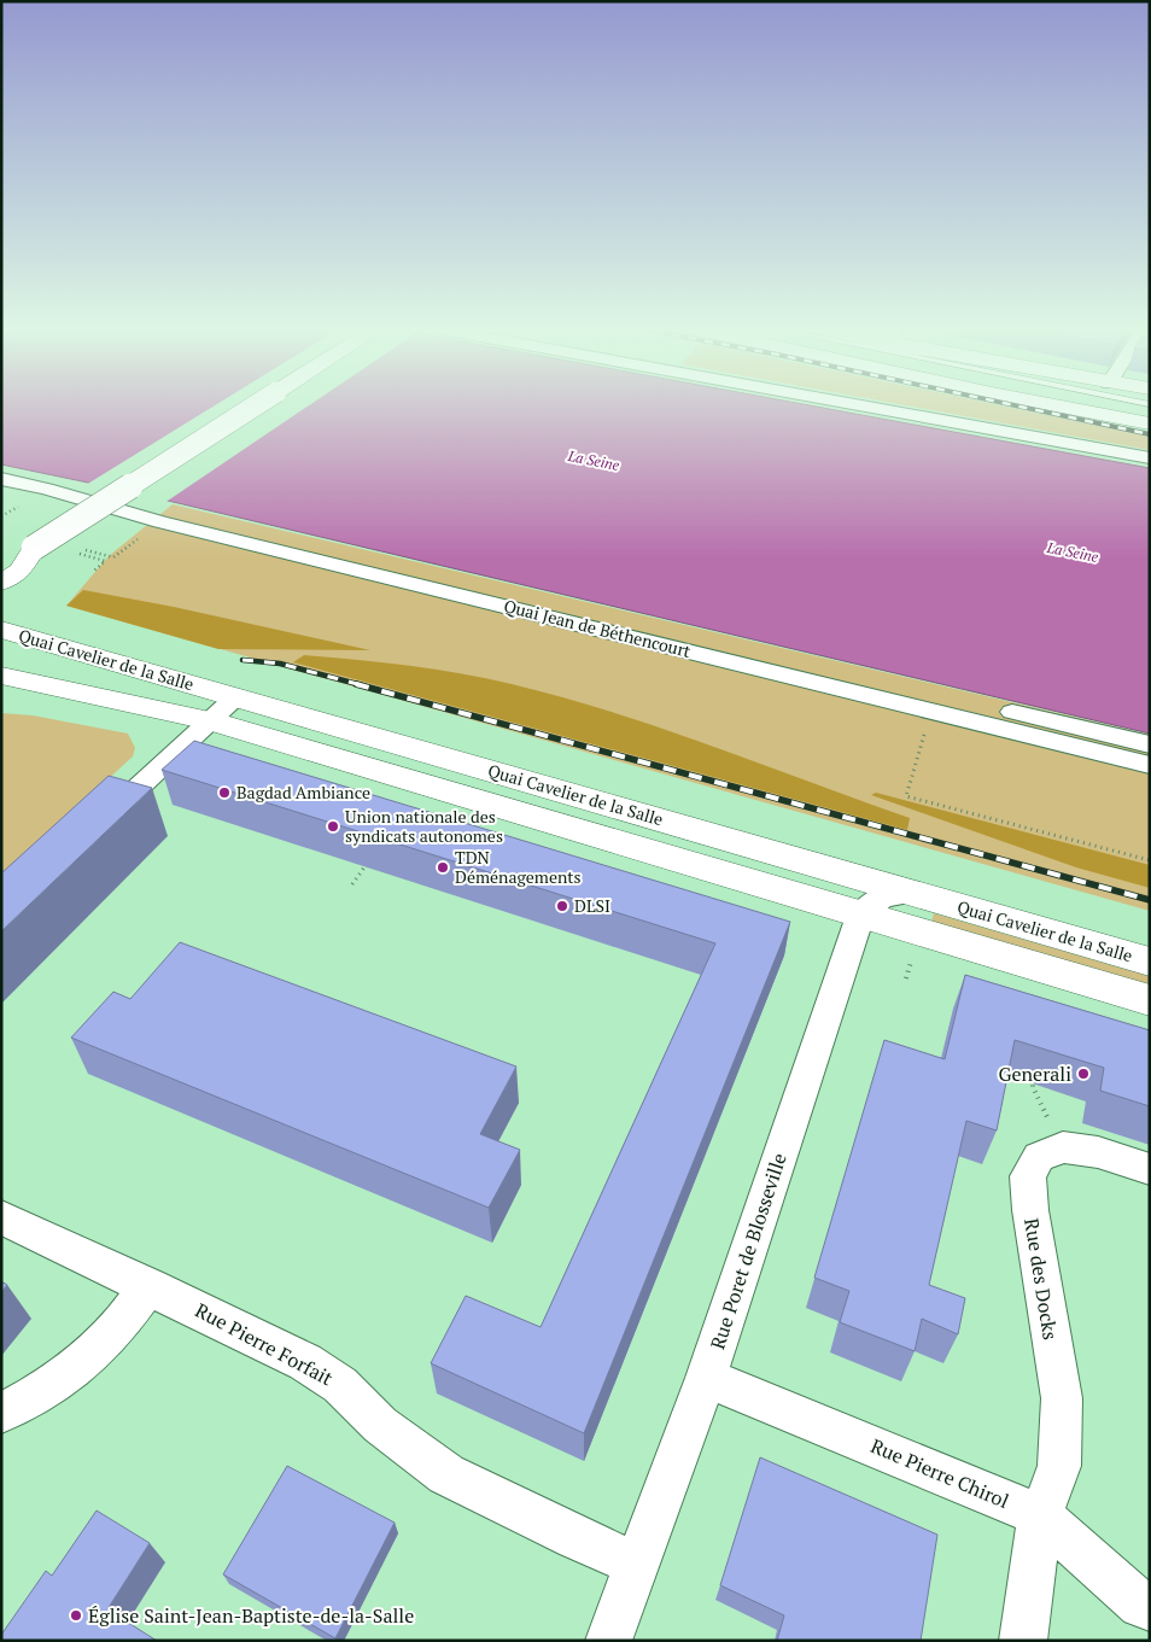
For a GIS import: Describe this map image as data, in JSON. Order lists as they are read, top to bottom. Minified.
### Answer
{"streets":{"main road":["Quai Cavelier de la Salle"],"street":["Quai Jean de Béthencourt","Rue Poret de Blosseville","Rue des Docks","Rue Pierre Forfait","Rue Pierre Chirol"]},"crossings":[["Quai Cavelier de la Salle","Rue Poret de Blosseville"],["Rue Poret de Blosseville","Rue Pierre Forfait"],["Rue Poret de Blosseville","Rue Pierre Chirol"],["Rue des Docks","Rue Pierre Chirol"]],"water":["La Seine"],"places":["Bagdad Ambiance","Union nationale des syndicats autonomes","TDN Déménagements","DLSI","Generali","Église Saint-Jean-Baptiste-de-la-Salle"]}
